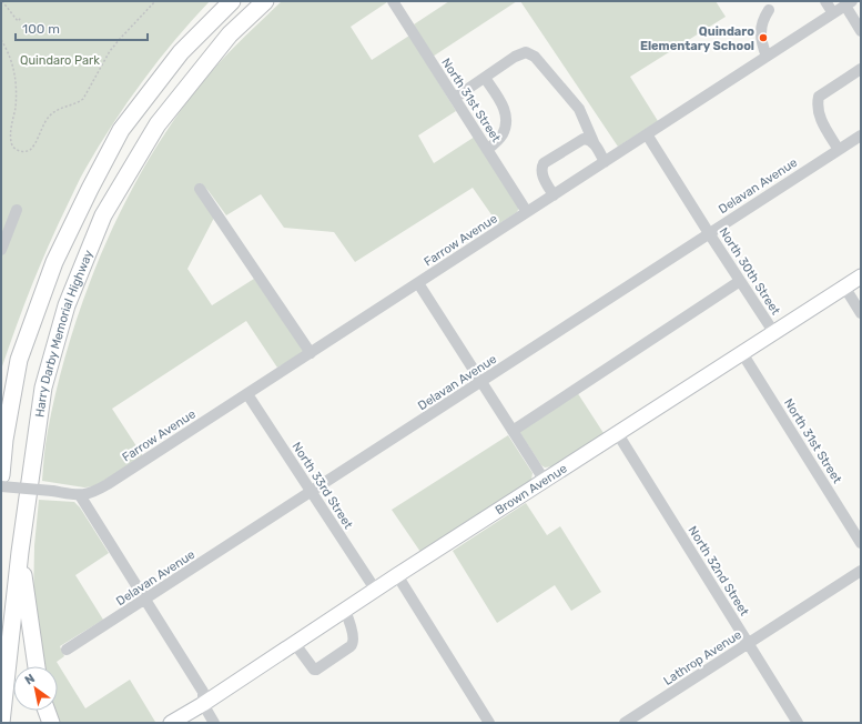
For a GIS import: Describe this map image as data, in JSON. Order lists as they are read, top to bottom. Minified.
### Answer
{"streets":{"highway":["Harry Darby Memorial Highway"],"main road":["Brown Avenue"],"street":["North 31st Street","Delavan Avenue","Farrow Avenue","North 30th Street","North 33rd Street","North 32nd Street","Lathrop Avenue"]},"crossings":[["North 31st Street","Farrow Avenue"],["North 31st Street","Brown Avenue"],["Delavan Avenue","North 30th Street"],["Delavan Avenue","North 33rd Street"],["Farrow Avenue","North 30th Street"],["Farrow Avenue","North 33rd Street"],["North 30th Street","Brown Avenue"],["North 33rd Street","Brown Avenue"],["Brown Avenue","North 32nd Street"],["North 32nd Street","Lathrop Avenue"]],"parks":["Quindaro Park"],"places":["Quindaro Elementary School"],"scale_bar":"100 m","north":"top left"}
